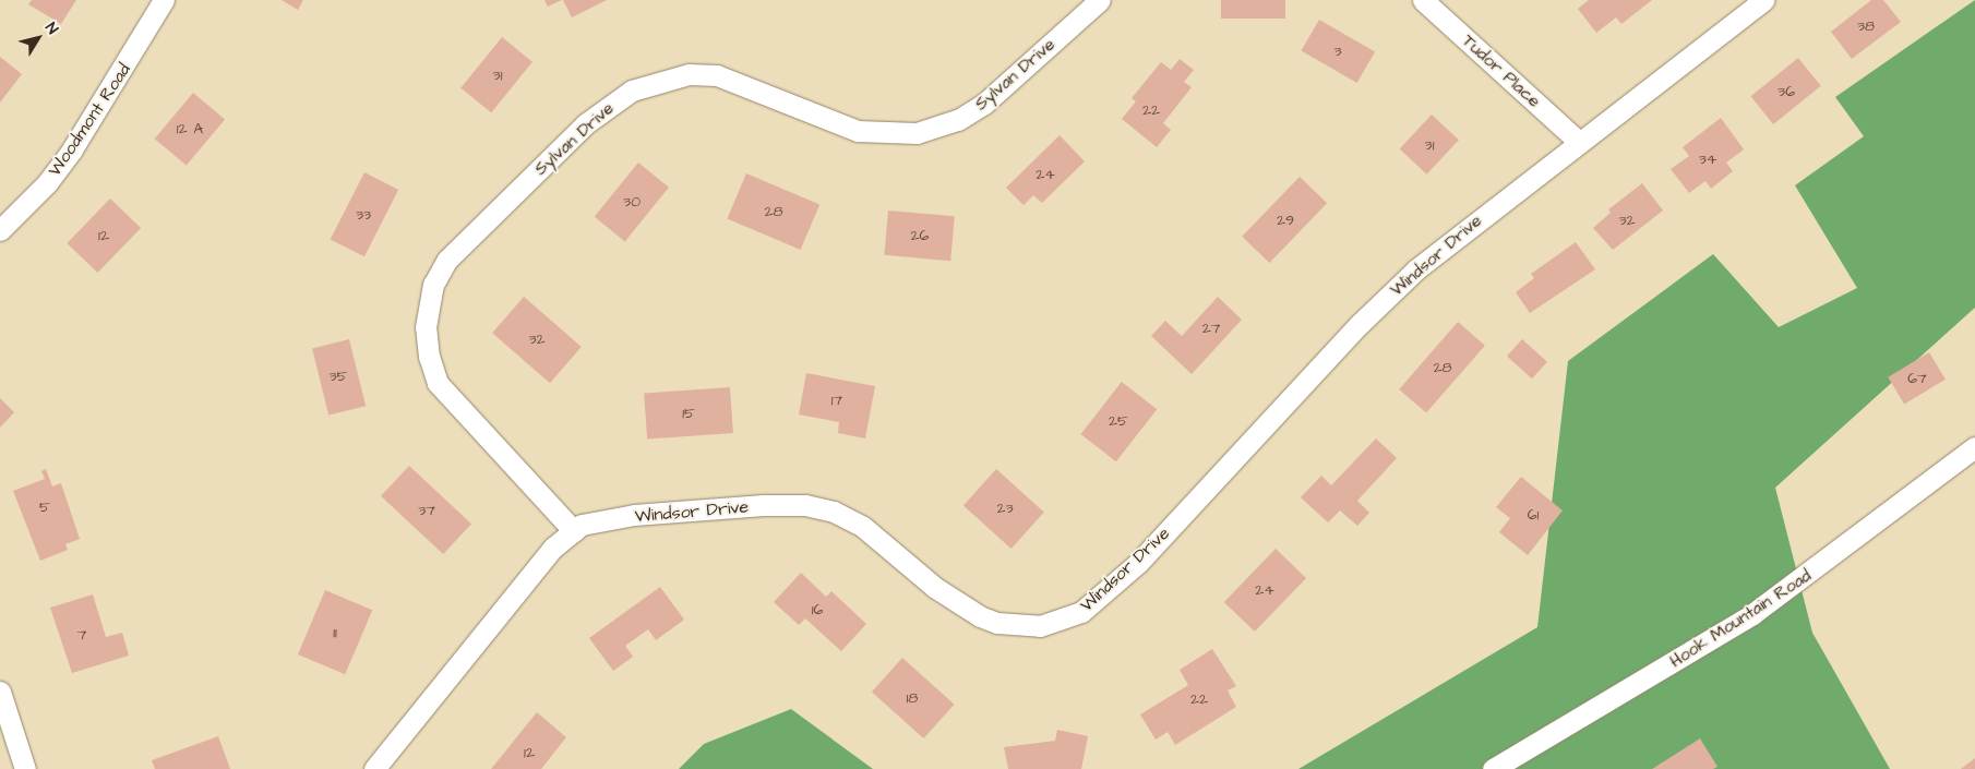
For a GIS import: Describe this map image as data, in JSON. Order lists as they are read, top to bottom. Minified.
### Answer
{"streets":{"street":["Tudor Place","Sylvan Drive","Woodmont Road","Windsor Drive","Hook Mountain Road"]},"crossings":[["Tudor Place","Windsor Drive"],["Sylvan Drive","Windsor Drive"]],"house_numbers":["38","3","31","36","22","12 A","31","34","24","30","28","33","29","32","12","26","27","32","28","35","67","17","15","25","5","23","37","61","24","16","11","7","18","22","12"],"north":"top right"}
